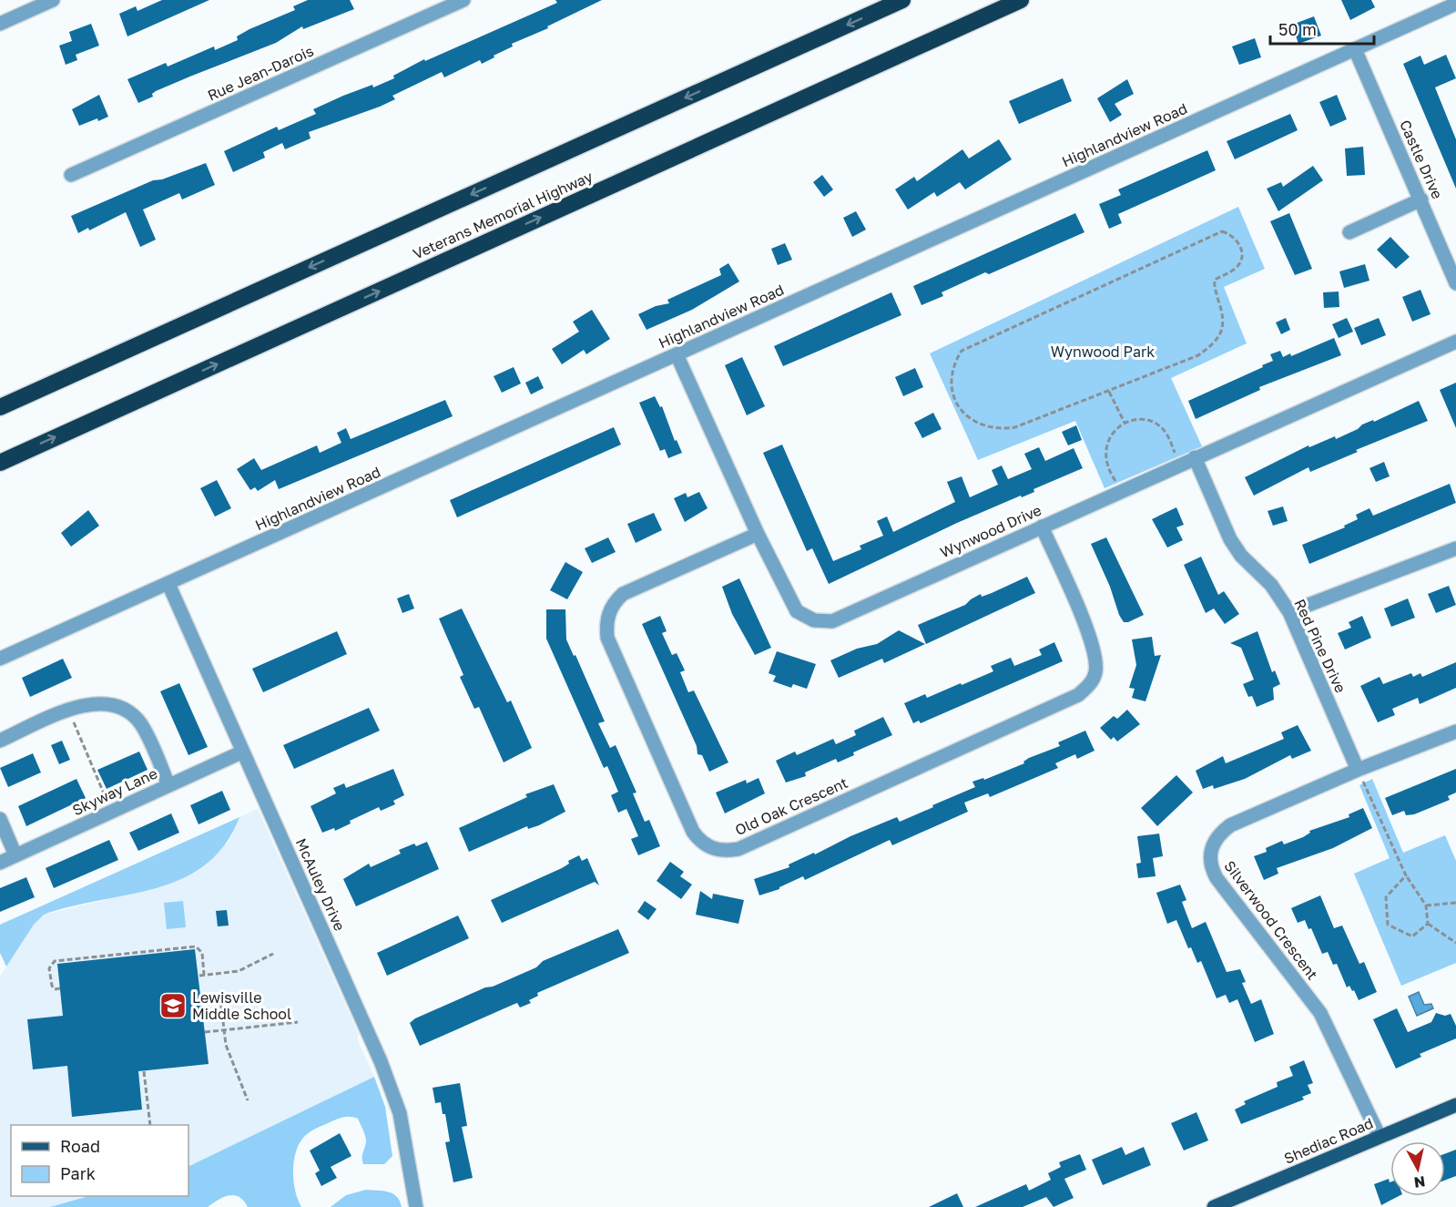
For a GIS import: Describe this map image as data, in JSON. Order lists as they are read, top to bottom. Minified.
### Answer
{"streets":{"highway":["Veterans Memorial Highway"],"main road":["Shediac Road"],"street":["Rue Jean-Darois","Highlandview Road","Castle Drive","Wynwood Drive","Red Pine Drive","Skyway Lane","Old Oak Crescent","McAuley Drive","Silverwood Crescent"]},"crossings":[["Highlandview Road","Castle Drive"],["Highlandview Road","Wynwood Drive"],["Highlandview Road","McAuley Drive"],["Wynwood Drive","Red Pine Drive"],["Wynwood Drive","Old Oak Crescent"],["Red Pine Drive","Silverwood Crescent"],["Skyway Lane","McAuley Drive"],["Silverwood Crescent","Shediac Road"]],"parks":["Wynwood Park"],"places":{"school or university":["Lewisville Middle School"]},"legend":["Road","Park"],"scale_bar":"50 m","north":"bottom"}
